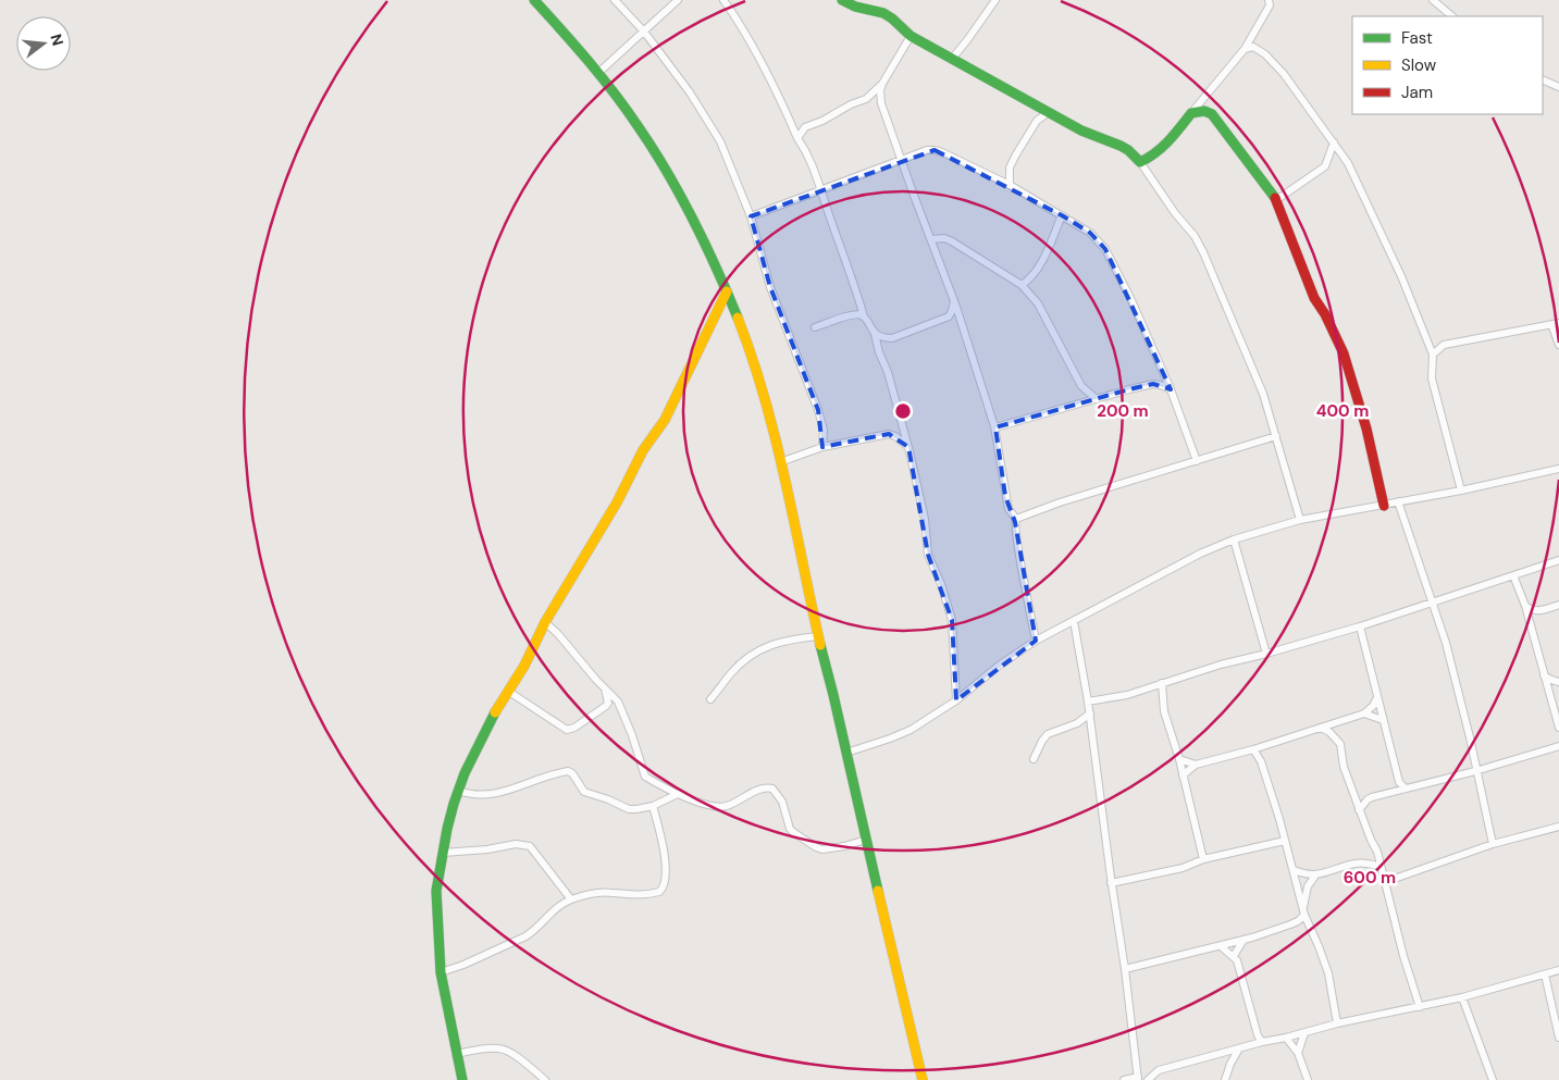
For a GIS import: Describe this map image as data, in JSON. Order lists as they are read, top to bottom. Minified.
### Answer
{"legend":["Fast","Slow","Jam"],"north":"right","rings":["200 m","400 m","600 m"]}
